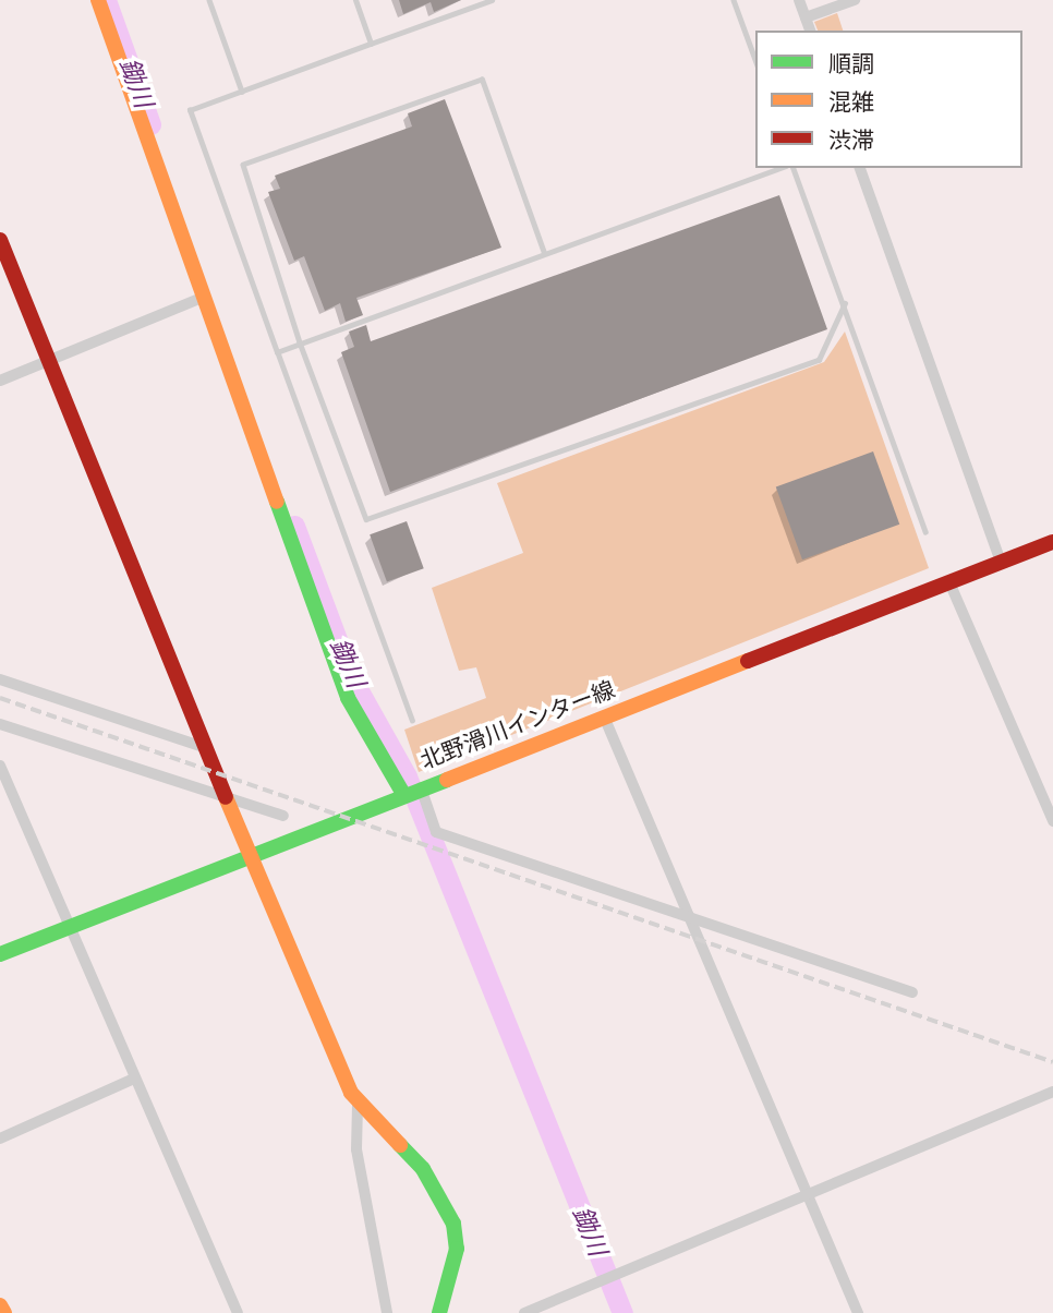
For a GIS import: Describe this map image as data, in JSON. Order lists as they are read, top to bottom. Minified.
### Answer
{"streets":{"street":["北野滑川インター線"]},"water":["鋤川"],"legend":["順調","混雑","渋滞"]}
